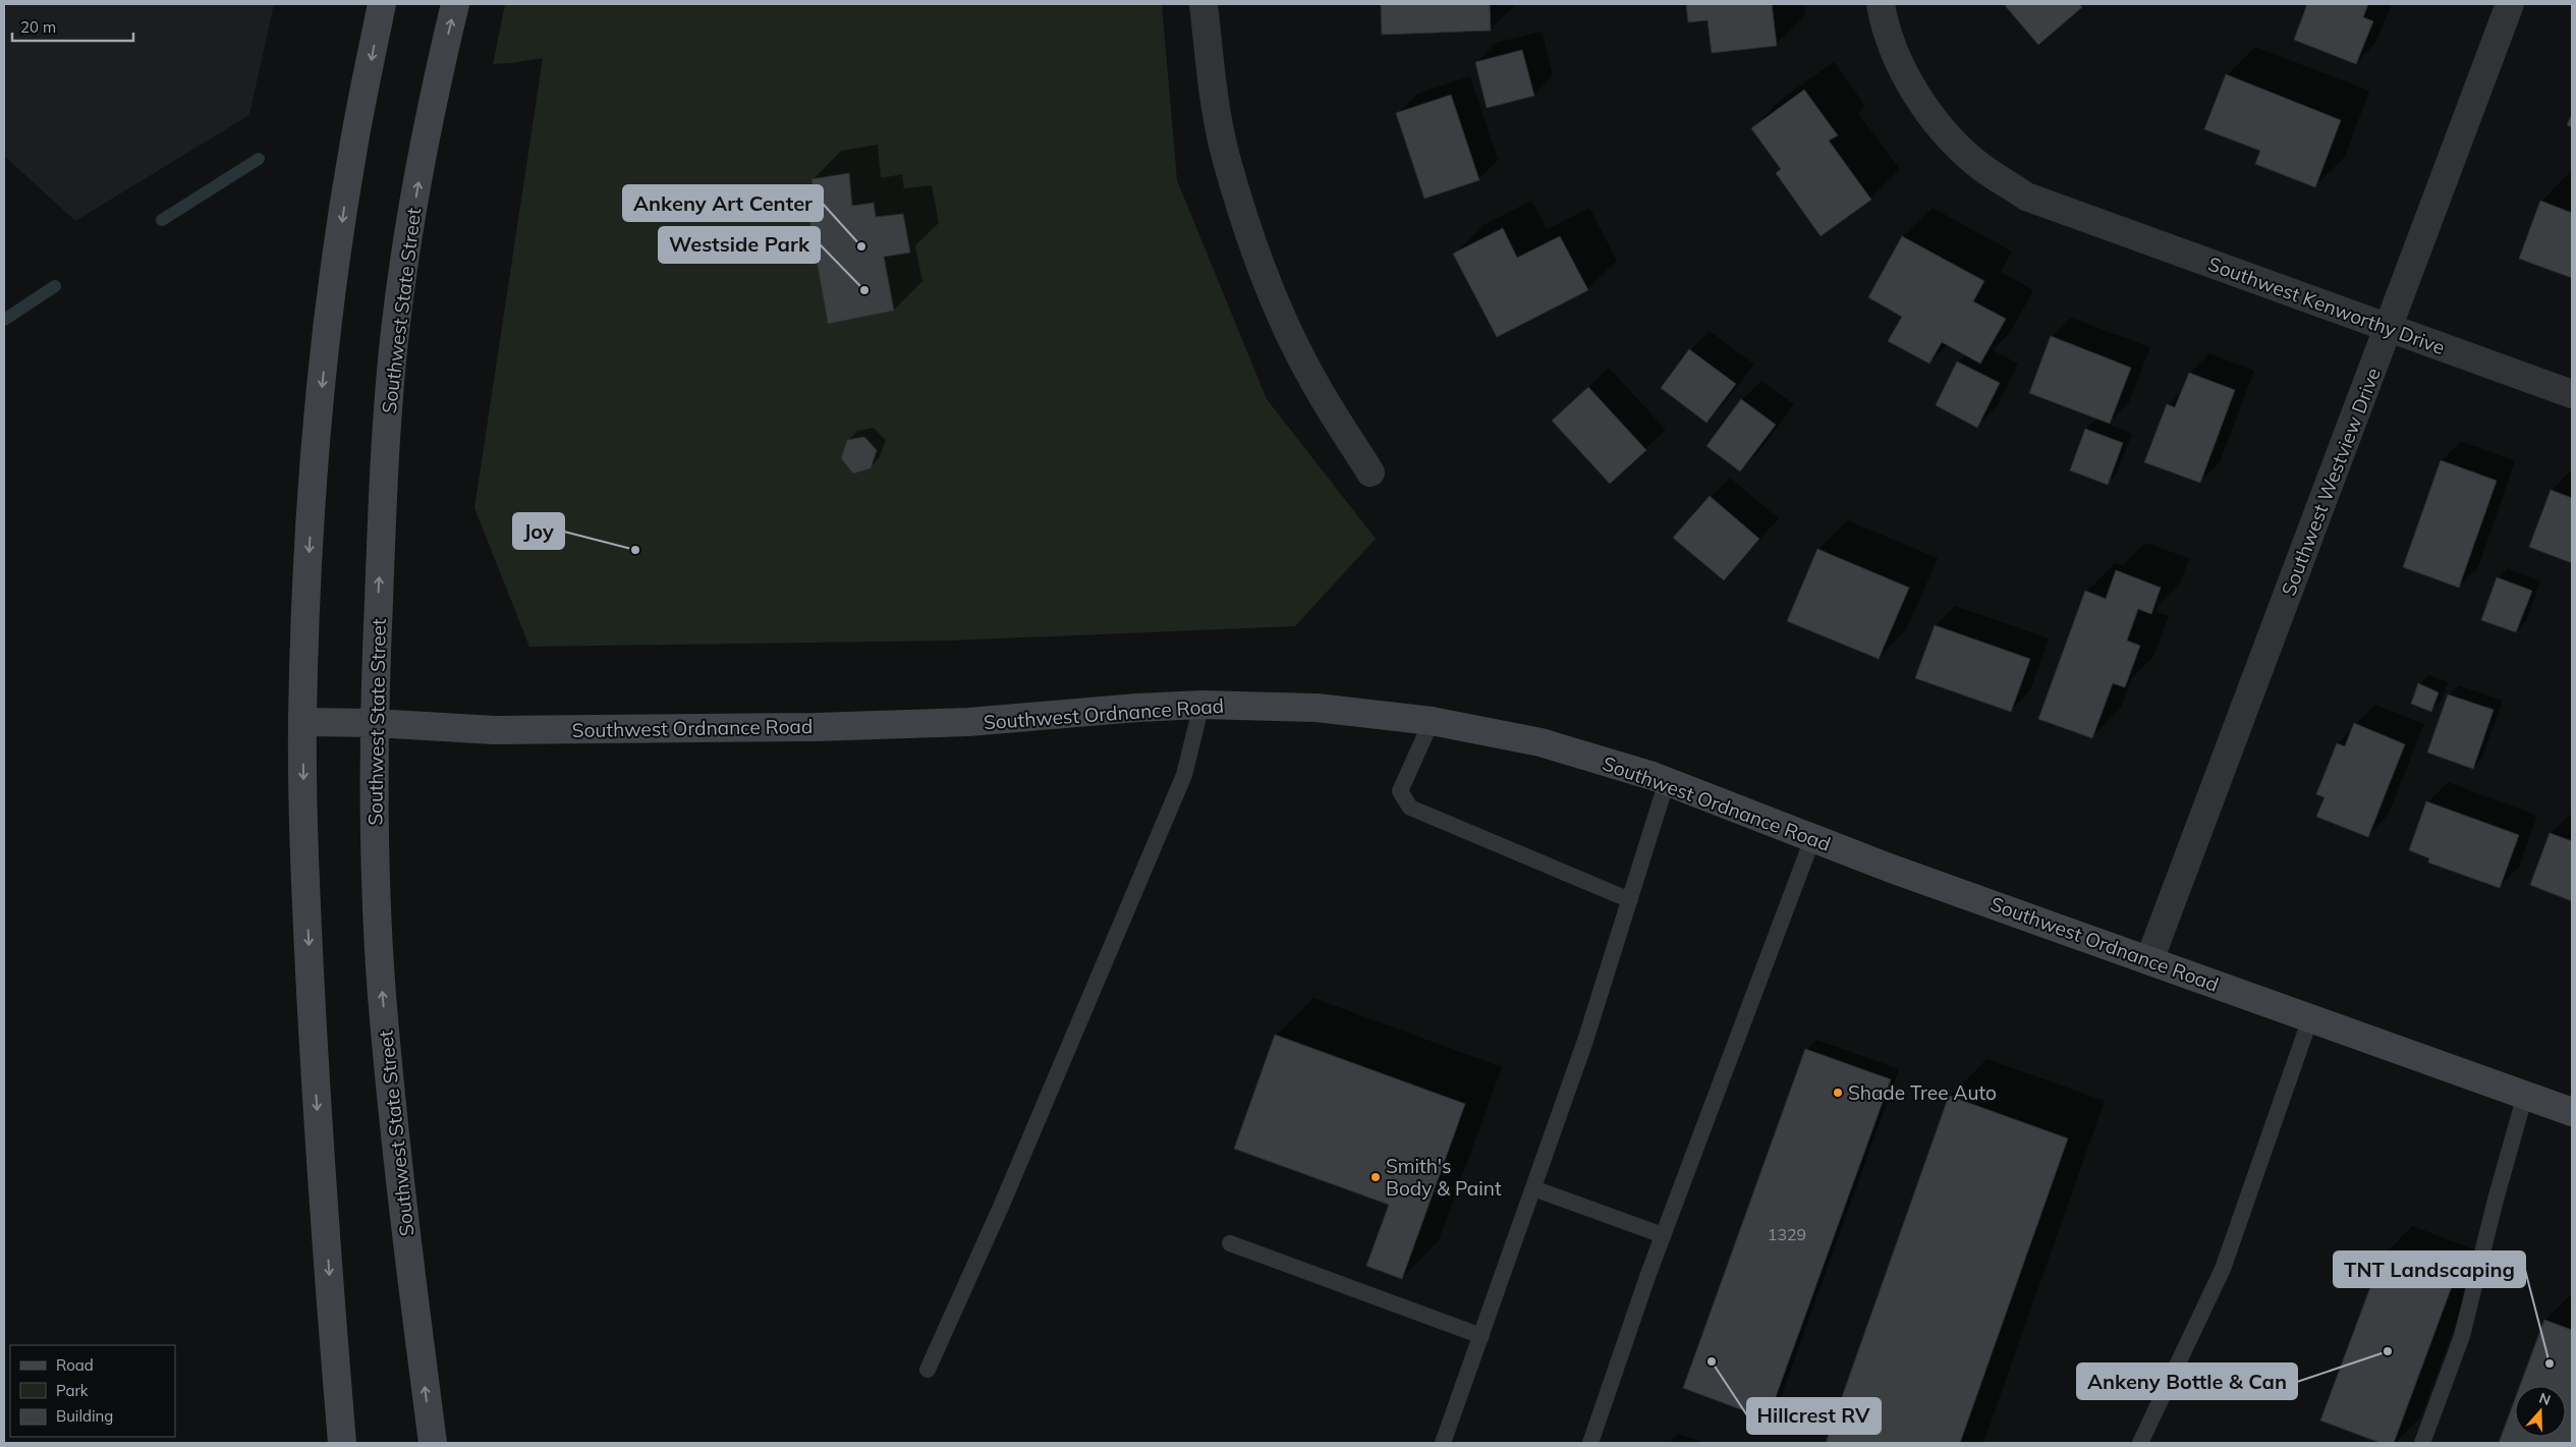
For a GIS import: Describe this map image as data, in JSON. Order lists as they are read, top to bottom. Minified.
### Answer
{"streets":{"main road":["Southwest State Street","Southwest Ordnance Road"],"street":["Southwest Kenworthy Drive","Southwest Westview Drive"]},"crossings":[["Southwest Kenworthy Drive","Southwest Westview Drive"],["Southwest State Street","Southwest Ordnance Road"],["Southwest Westview Drive","Southwest Ordnance Road"]],"places":["Ankeny Art Center","Westside Park","Joy","Shade Tree Auto","Smith's Body & Paint","Ankeny Bottle & Can","Hillcrest RV","TNT Landscaping"],"house_numbers":["1329"],"legend":["Road","Park","Building"],"scale_bar":"20 m","north":"top"}
